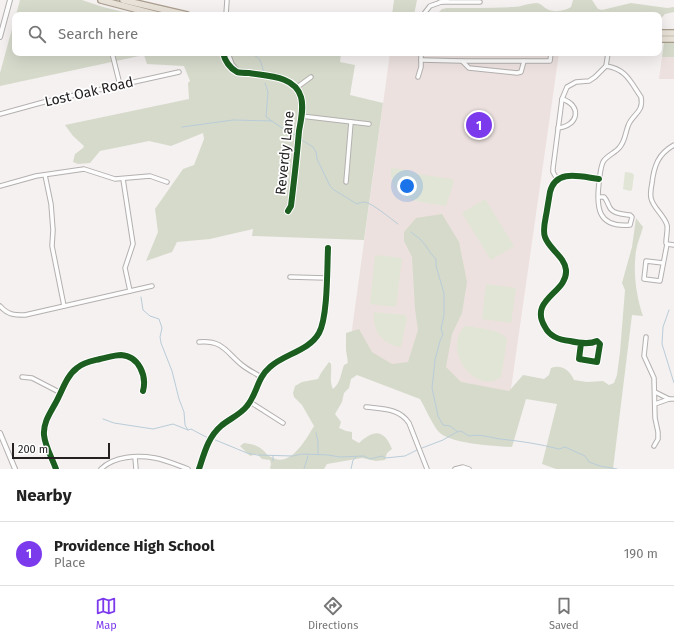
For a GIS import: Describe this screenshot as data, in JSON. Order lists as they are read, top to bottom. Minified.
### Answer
{"streets":{"street":["Lost Oak Road","Reverdy Lane"]},"scale_bar":"200 m","page":{"search":"Search here","pins":"1","scale":"200 m","heading":"Nearby","list":[{"mark":"1","name":"Providence High School","note":"Place","value":"190 m"}],"nav":["Map","Directions","Saved"]}}
